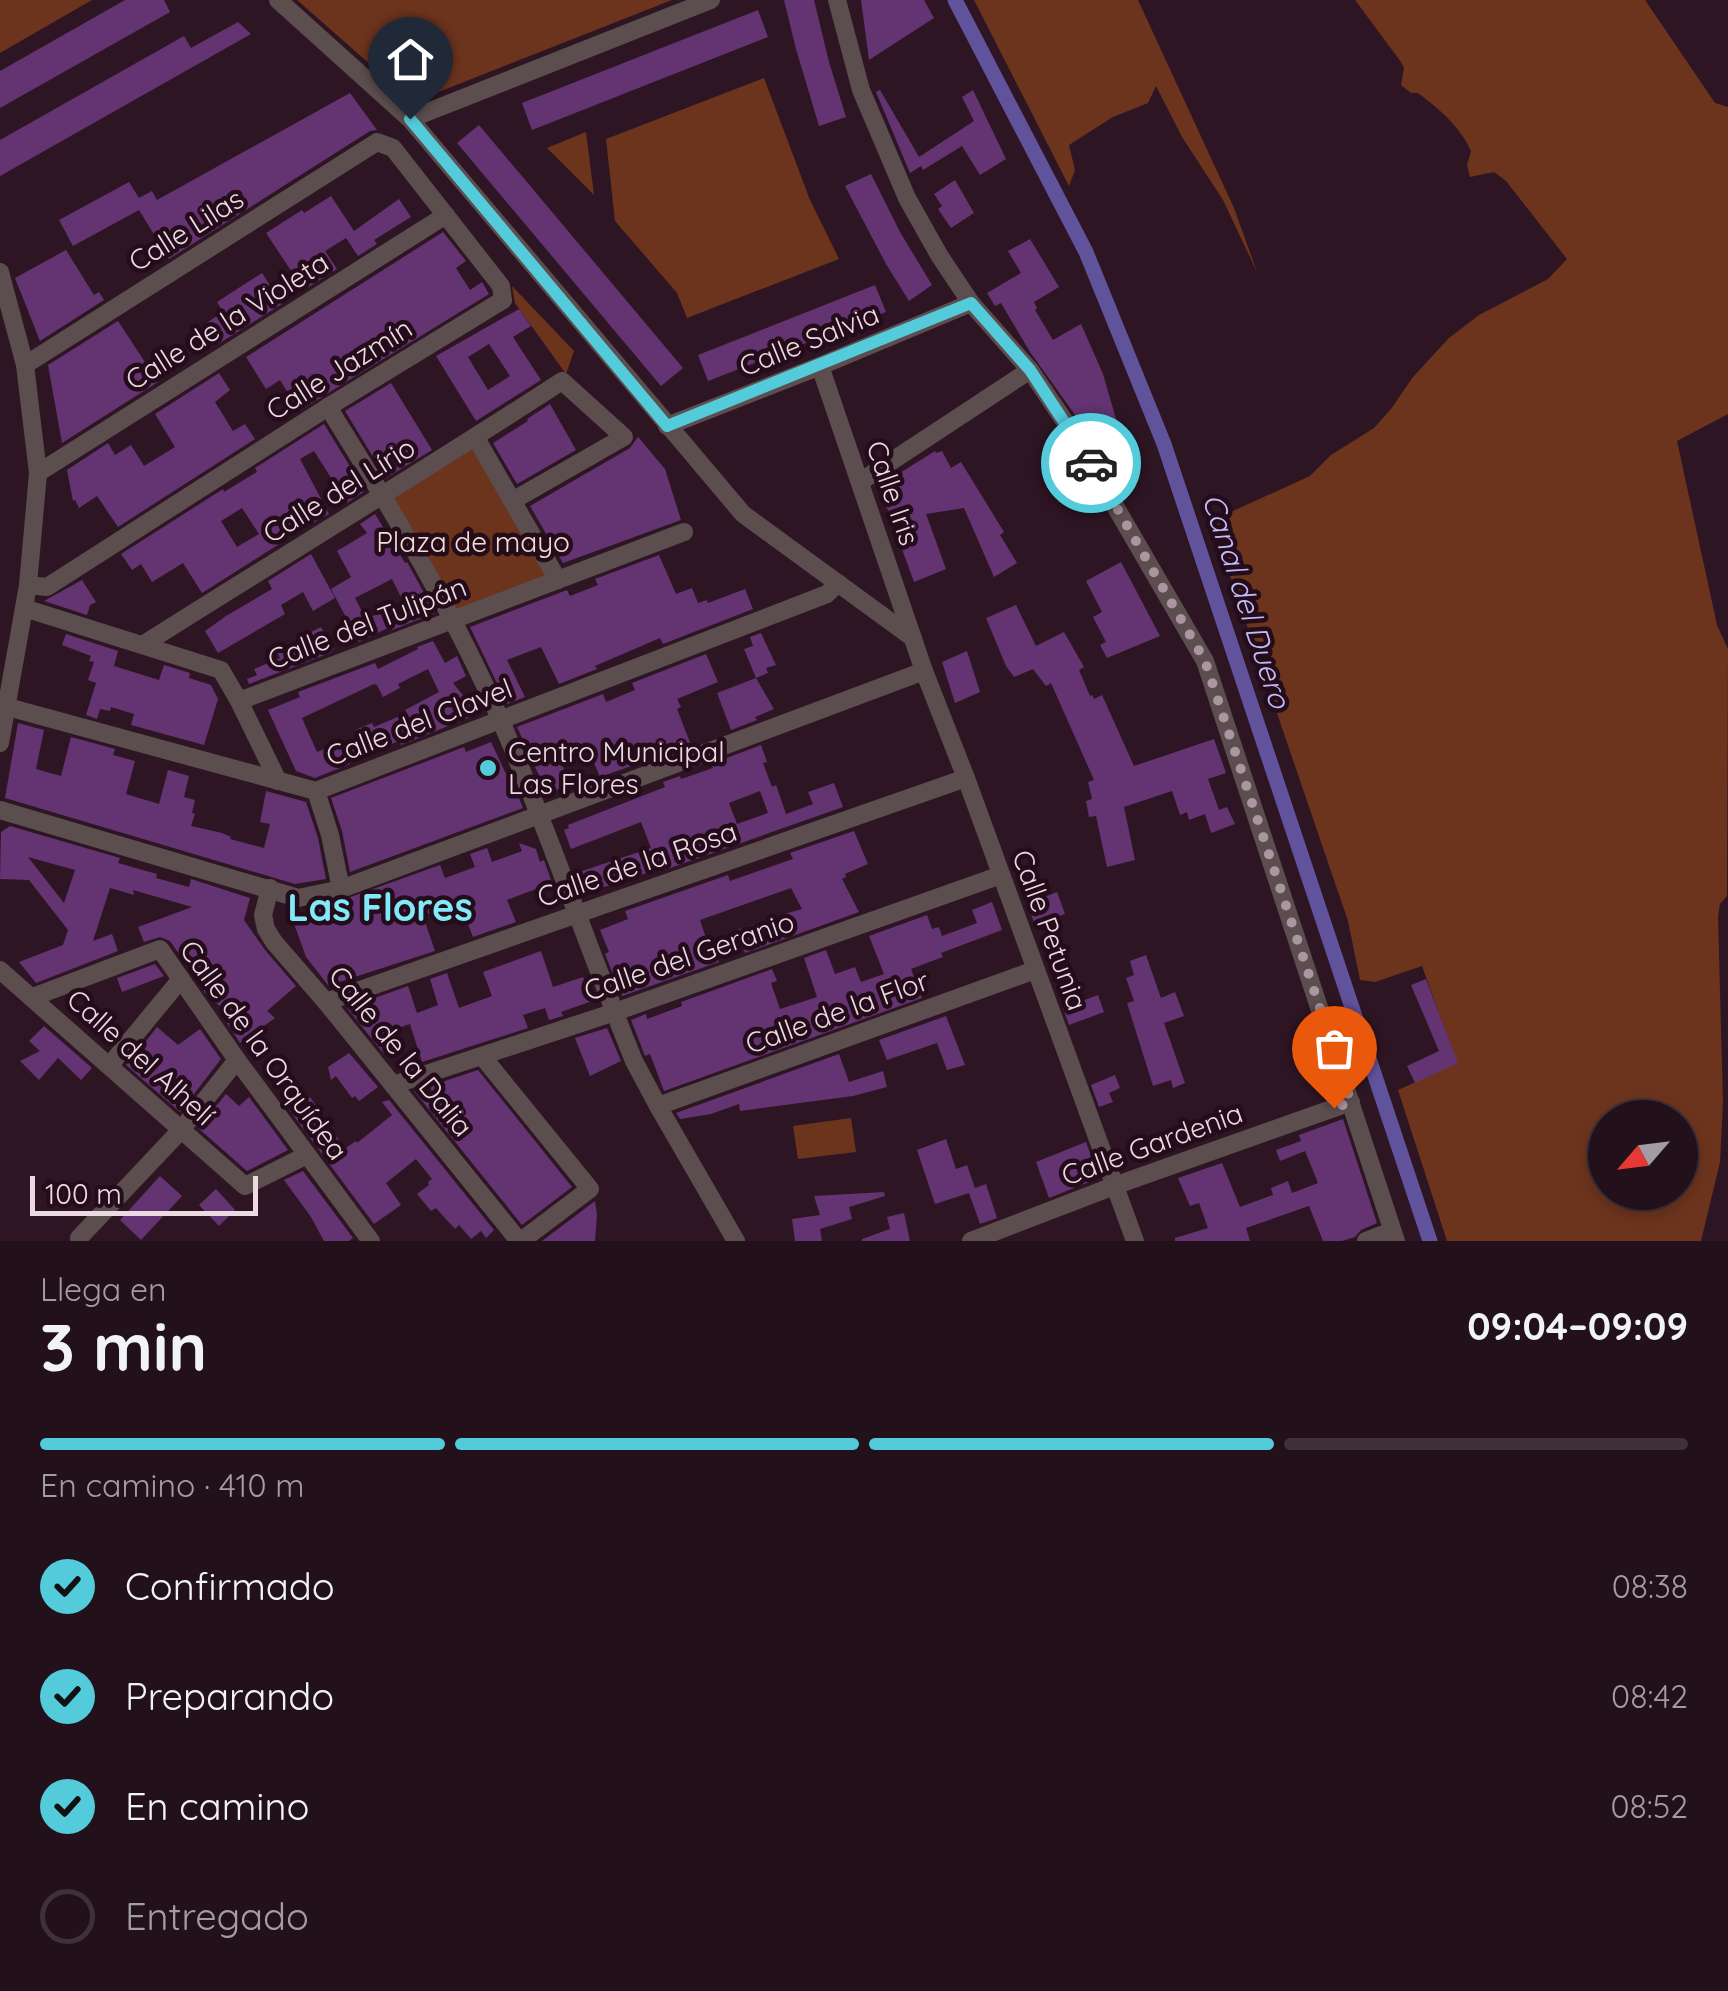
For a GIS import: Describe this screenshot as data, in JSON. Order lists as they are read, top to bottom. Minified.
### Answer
{"streets":{"street":["Calle Lilas","Calle de la Violeta","Calle Salvia","Calle Jazmín","Calle del Lírio","Calle Iris","Calle del Tulipán","Calle del Clavel","Calle de la Rosa","Calle Petunia","Calle del Geranio","Calle de la Flor","Calle de la Orquídea","Calle de la Dalia","Calle del Alhelí","Calle Gardenia"]},"crossings":[["Calle Lilas","Calle Jazmín"],["Calle de la Violeta","Calle Jazmín"],["Calle Salvia","Calle Iris"],["Calle Iris","Calle Petunia"],["Calle de la Rosa","Calle Petunia"],["Calle de la Rosa","Calle de la Dalia"],["Calle Petunia","Calle del Geranio"],["Calle Petunia","Calle de la Flor"],["Calle Petunia","Calle Gardenia"],["Calle del Geranio","Calle de la Dalia"],["Calle de la Orquídea","Calle del Alhelí"]],"districts":["Las Flores"],"water":["Canal del Duero"],"parks":["Plaza de mayo"],"places":["Centro Municipal Las Flores"],"scale_bar":"100 m","north":"bottom left","page":{"scale":"100 m","heading":["3 min","Llega en","09:04–09:09"],"bar":"En camino · 410 m","list":[["Confirmado","08:38"],["Preparando","08:42"],["En camino","08:52"],"Entregado"]}}
